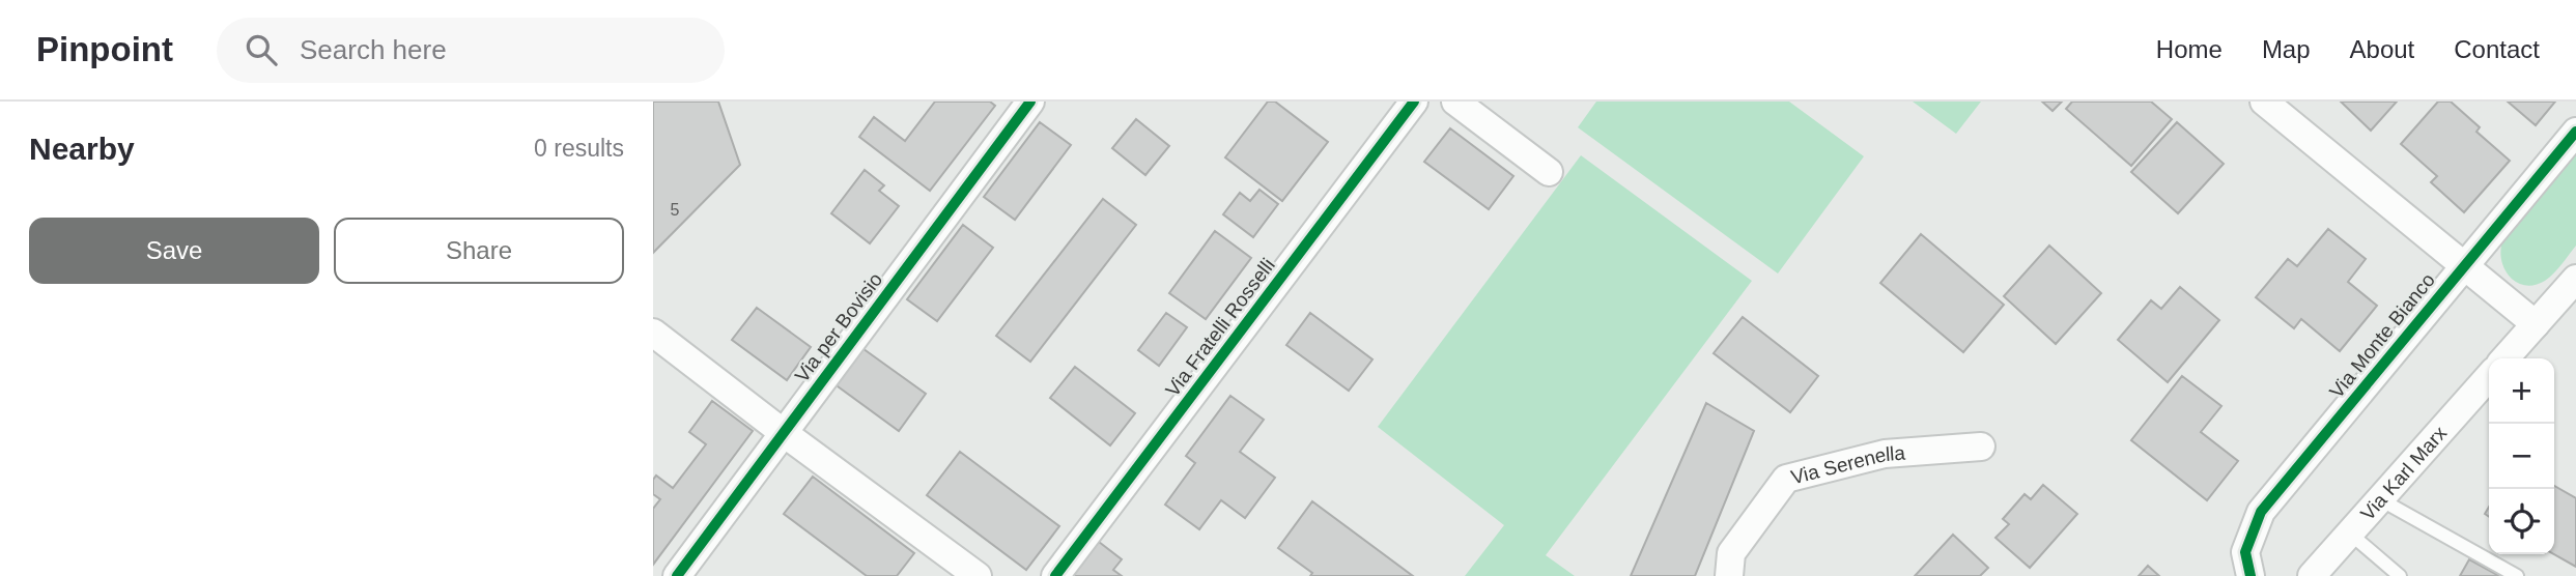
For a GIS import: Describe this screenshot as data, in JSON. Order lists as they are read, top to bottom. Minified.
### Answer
{"streets":{"street":["Via per Bovisio","Via Fratelli Rosselli","Via Monte Bianco","Via Serenella","Via Karl Marx"]},"house_numbers":["5"],"page":{"header":"Pinpoint","search":"Search here","nav":["Home","Map","About","Contact"],"heading":["Nearby","0 results"],"buttons":["Save","Share"],"map_buttons":["+","−"]}}
